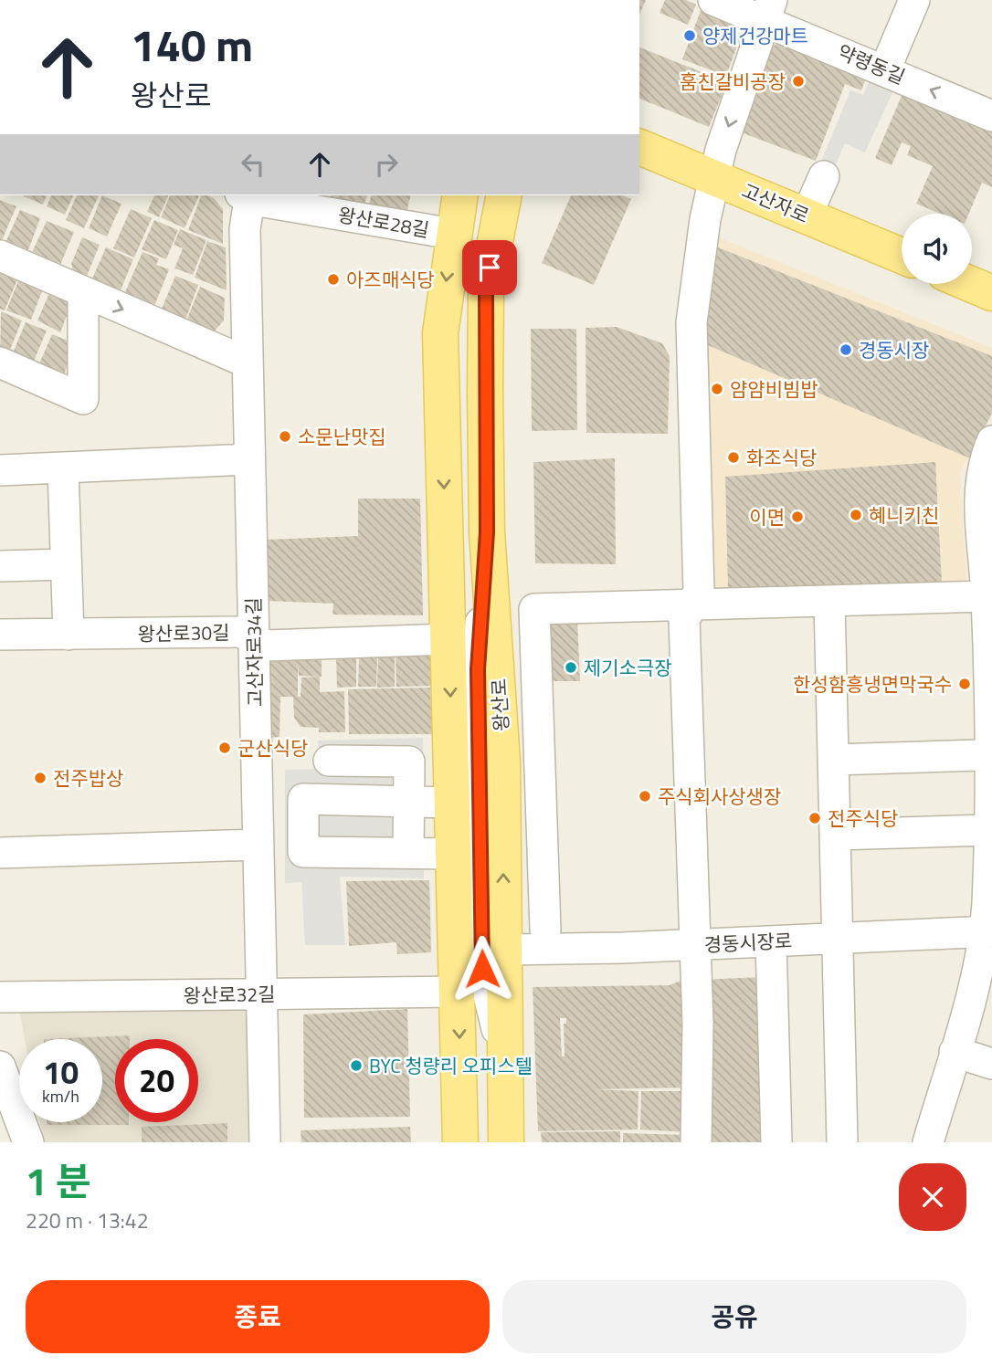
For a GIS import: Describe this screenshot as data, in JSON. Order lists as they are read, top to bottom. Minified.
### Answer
{"streets":{"main road":["고산자로","왕산로"],"street":["약령동길","왕산로28길","왕산로30길","고산자로34길","경동시장로","왕산로32길"]},"crossings":[["왕산로30길","고산자로34길"],["고산자로34길","왕산로32길"],["왕산로","경동시장로"]],"one_way":["약령동길"],"places":["양제건강마트","훔친갈비공장","아즈매식당","경동시장","얌얌비빔밥","소문난맛집","화조식당","혜니키친","이면","제기소극장","한성함흥냉면막국수","군산식당","전주밥상","주식회사상생장","전주식당","BYC 청량리 오피스텔"],"page":{"turn":["140 m","왕산로"],"speed":"10 km/h","limit":"20","heading":["1 분","220 m · 13:42"],"buttons":["종료","공유"]}}
